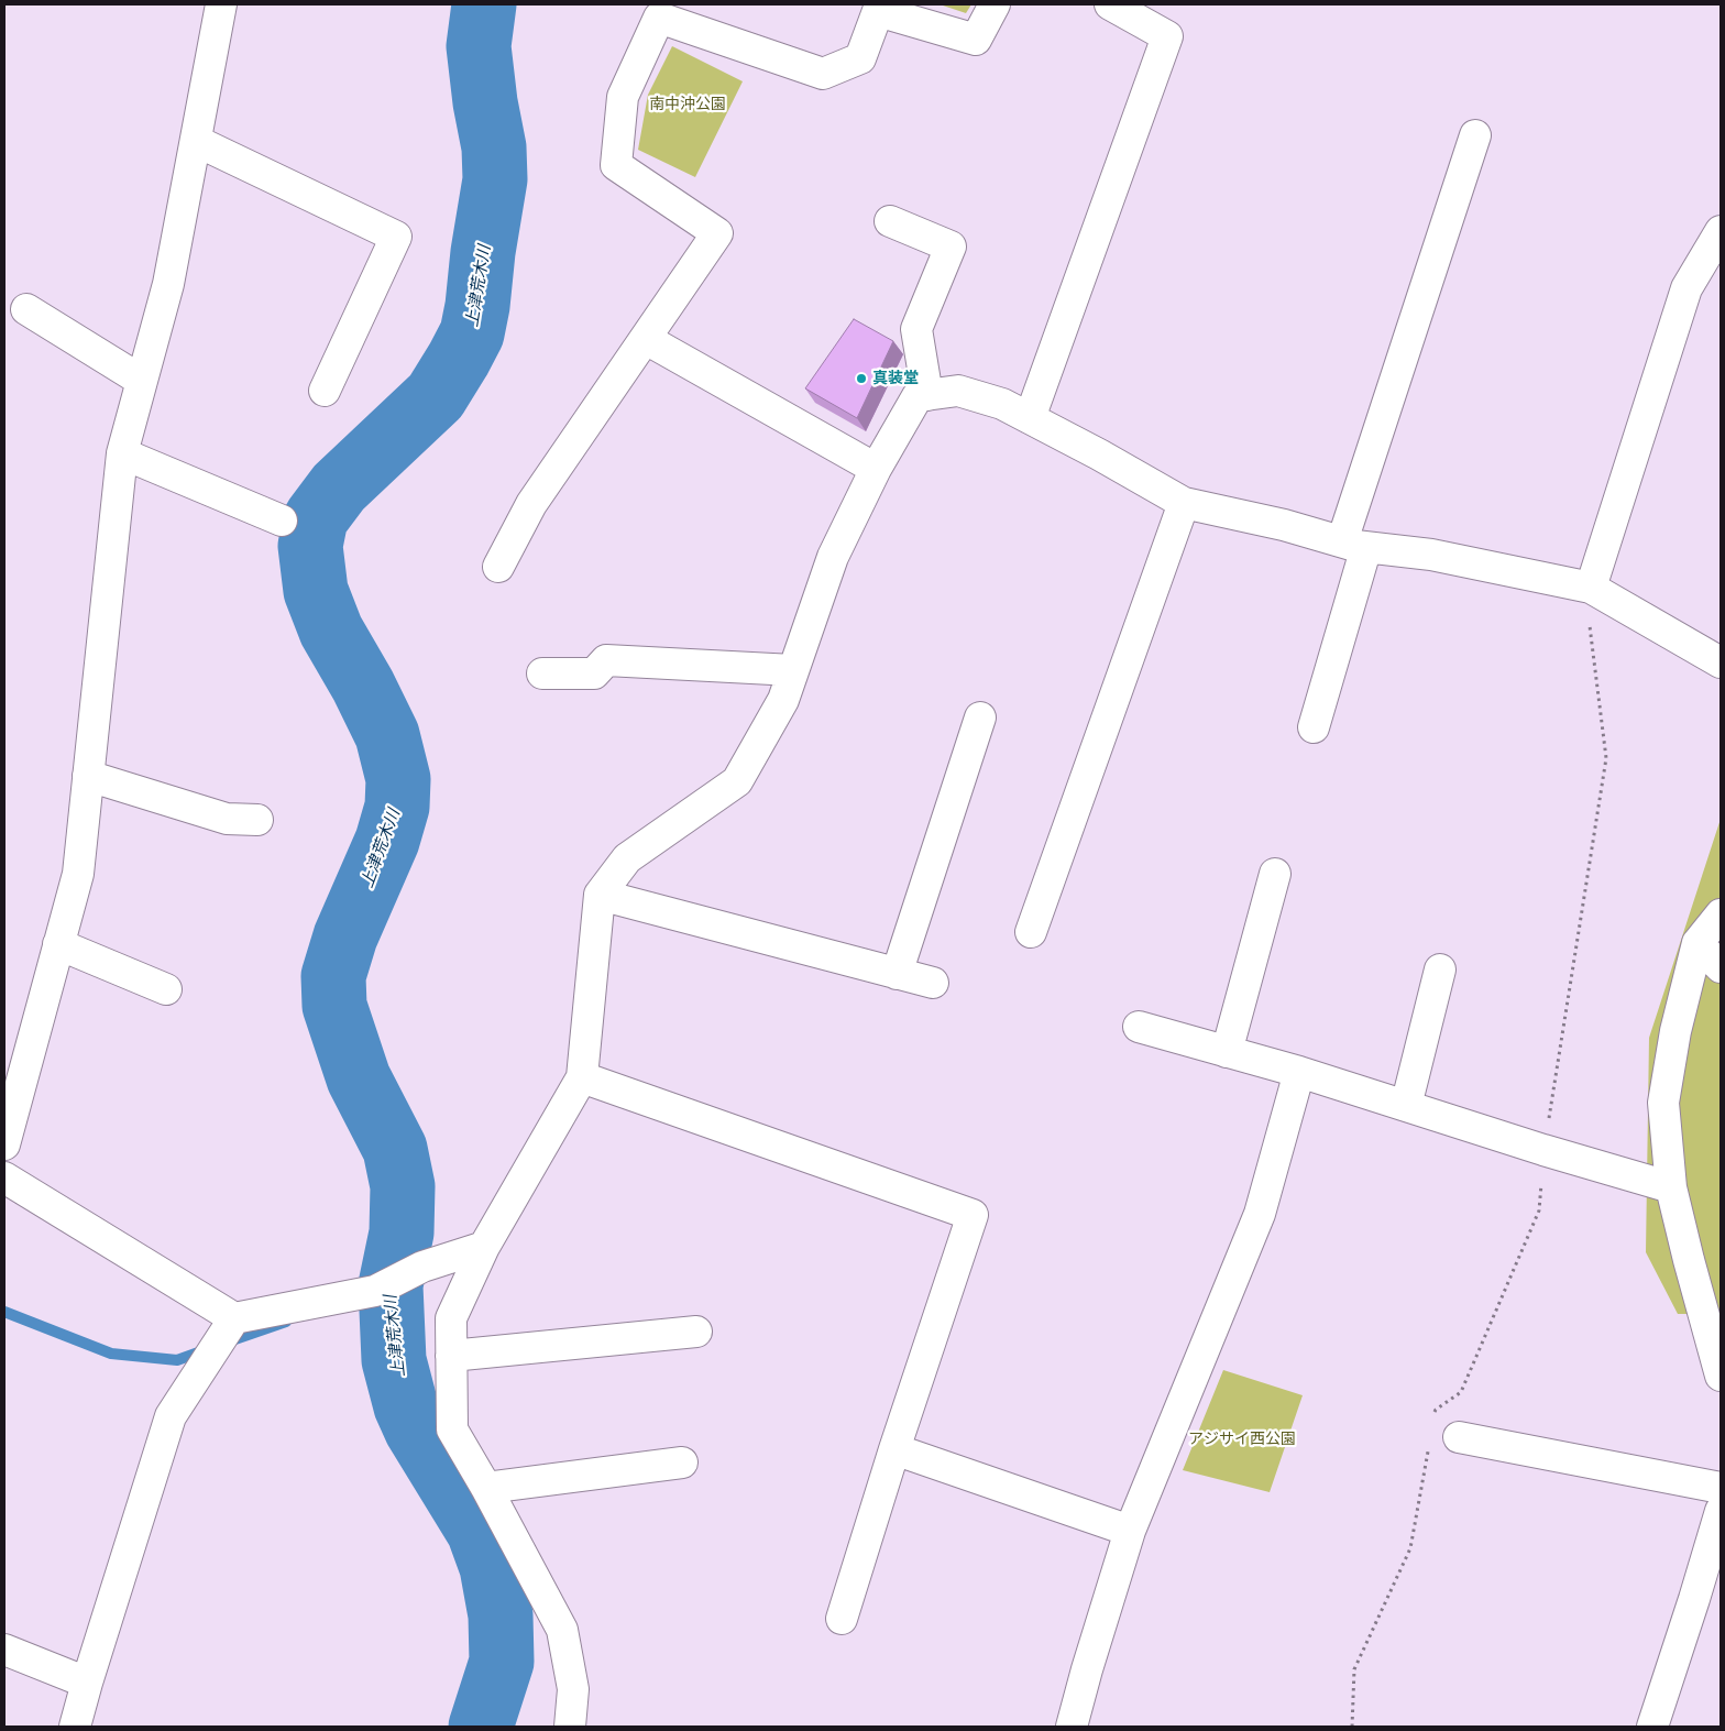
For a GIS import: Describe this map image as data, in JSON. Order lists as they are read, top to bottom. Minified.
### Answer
{"water":["上津荒木川"],"parks":["南中沖公園","アジサイ西公園"],"places":["真装堂"]}
